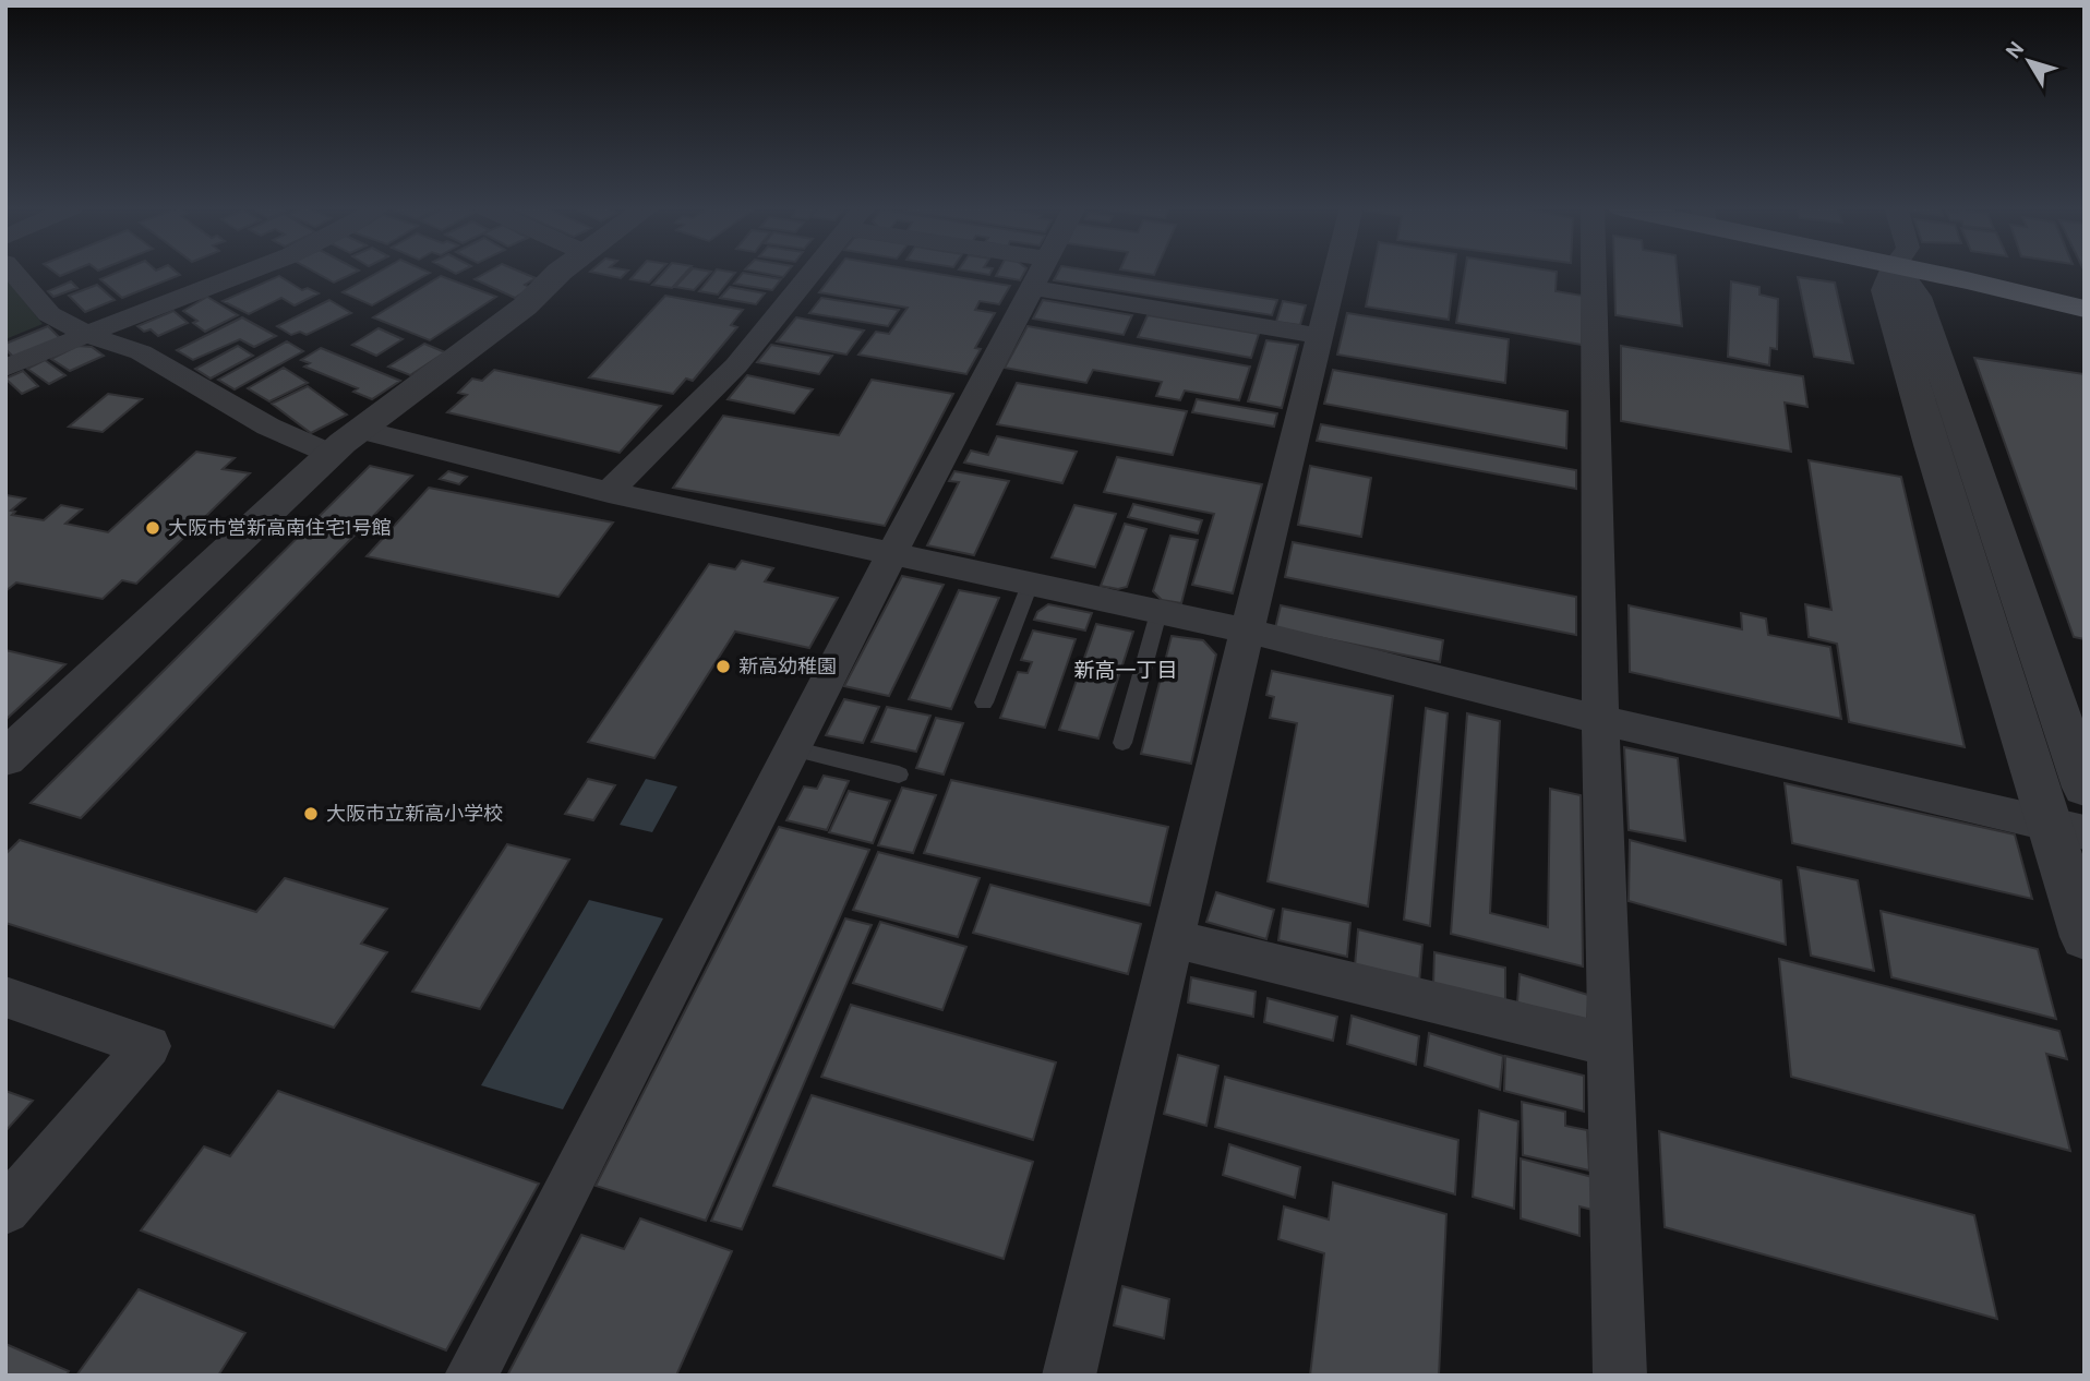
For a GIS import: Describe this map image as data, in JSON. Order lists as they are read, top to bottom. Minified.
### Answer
{"districts":["新高一丁目"],"places":["大阪市営新高南住宅1号館","新高幼稚園","大阪市立新高小学校"],"north":"top left"}
